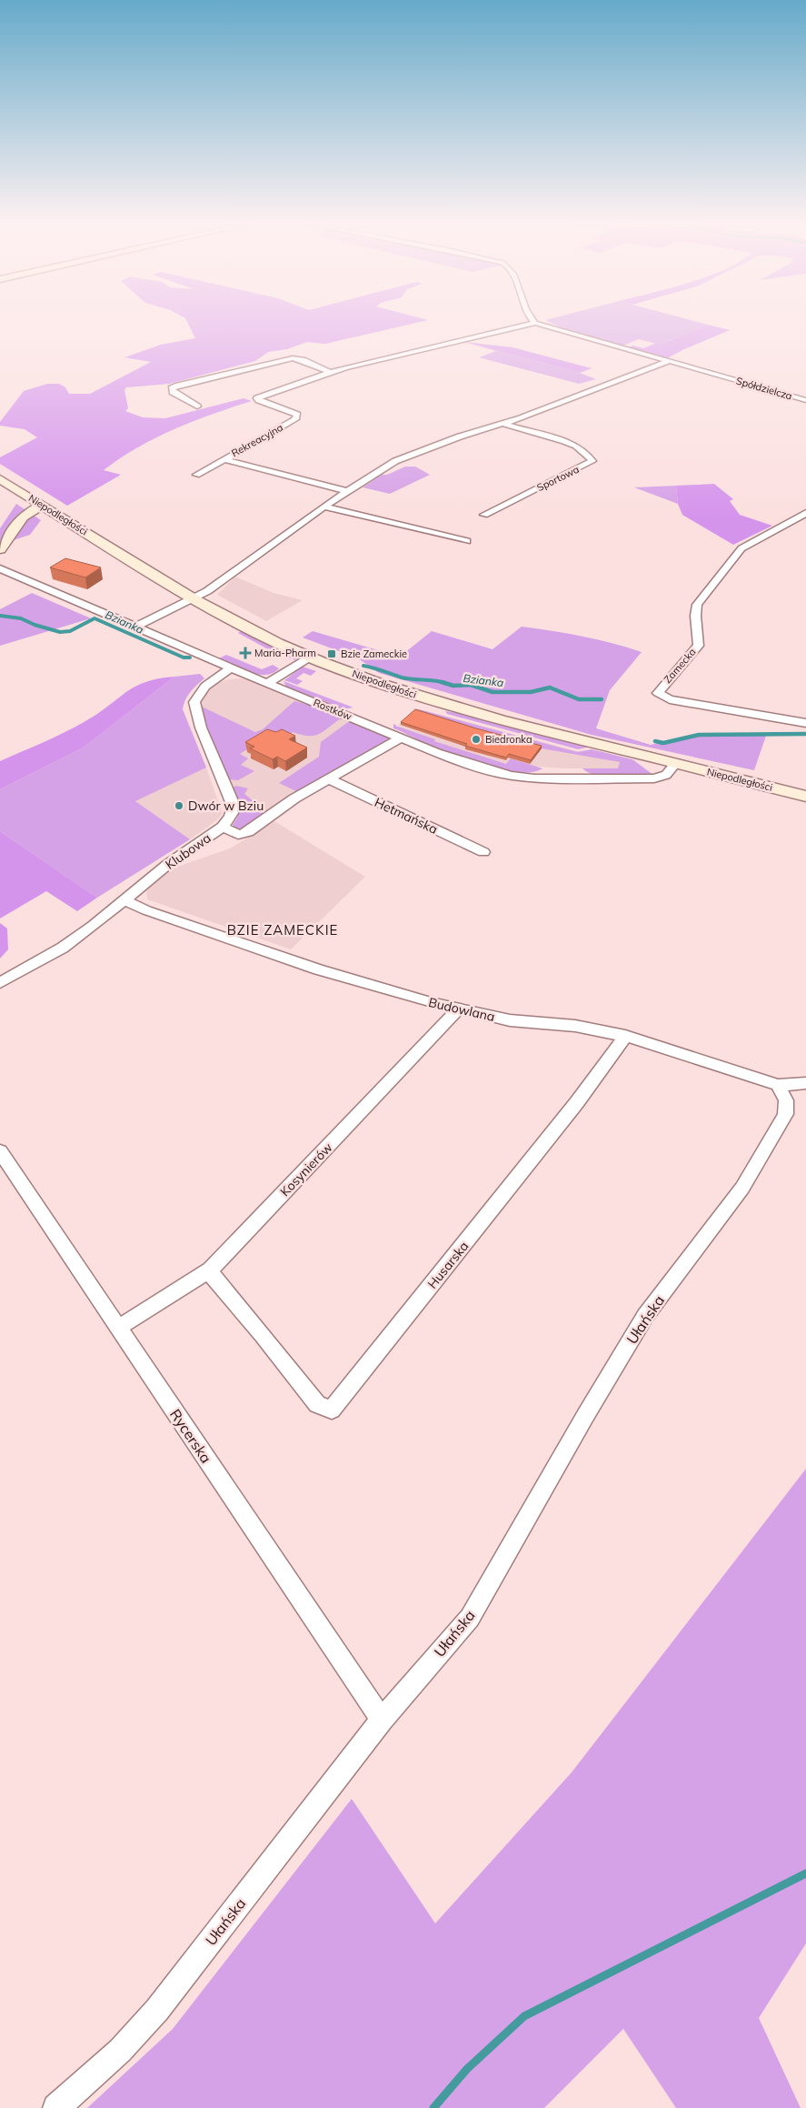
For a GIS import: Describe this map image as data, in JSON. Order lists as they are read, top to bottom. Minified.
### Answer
{"streets":{"street":["Spółdzielcza","Rekreacyjna","Sportowa","Niepodległości","Zamecka","Rostków","Hetmańska","Klubowa","Budowlana","Kosynierów","Husarska","Ułańska","Rycerska"]},"crossings":[["Spółdzielcza","Rekreacyjna"],["Niepodległości","Rostków"],["Rostków","Klubowa"],["Klubowa","Budowlana"],["Budowlana","Kosynierów"],["Budowlana","Husarska"],["Budowlana","Ułańska"],["Kosynierów","Husarska"],["Kosynierów","Rycerska"],["Ułańska","Rycerska"]],"districts":["BZIE ZAMECKIE"],"water":["Bzianka"],"places":{"health":["Maria-Pharm"],"transit":["Bzie Zameckie"],"other":["Biedronka","Dwór w Bziu"]}}
